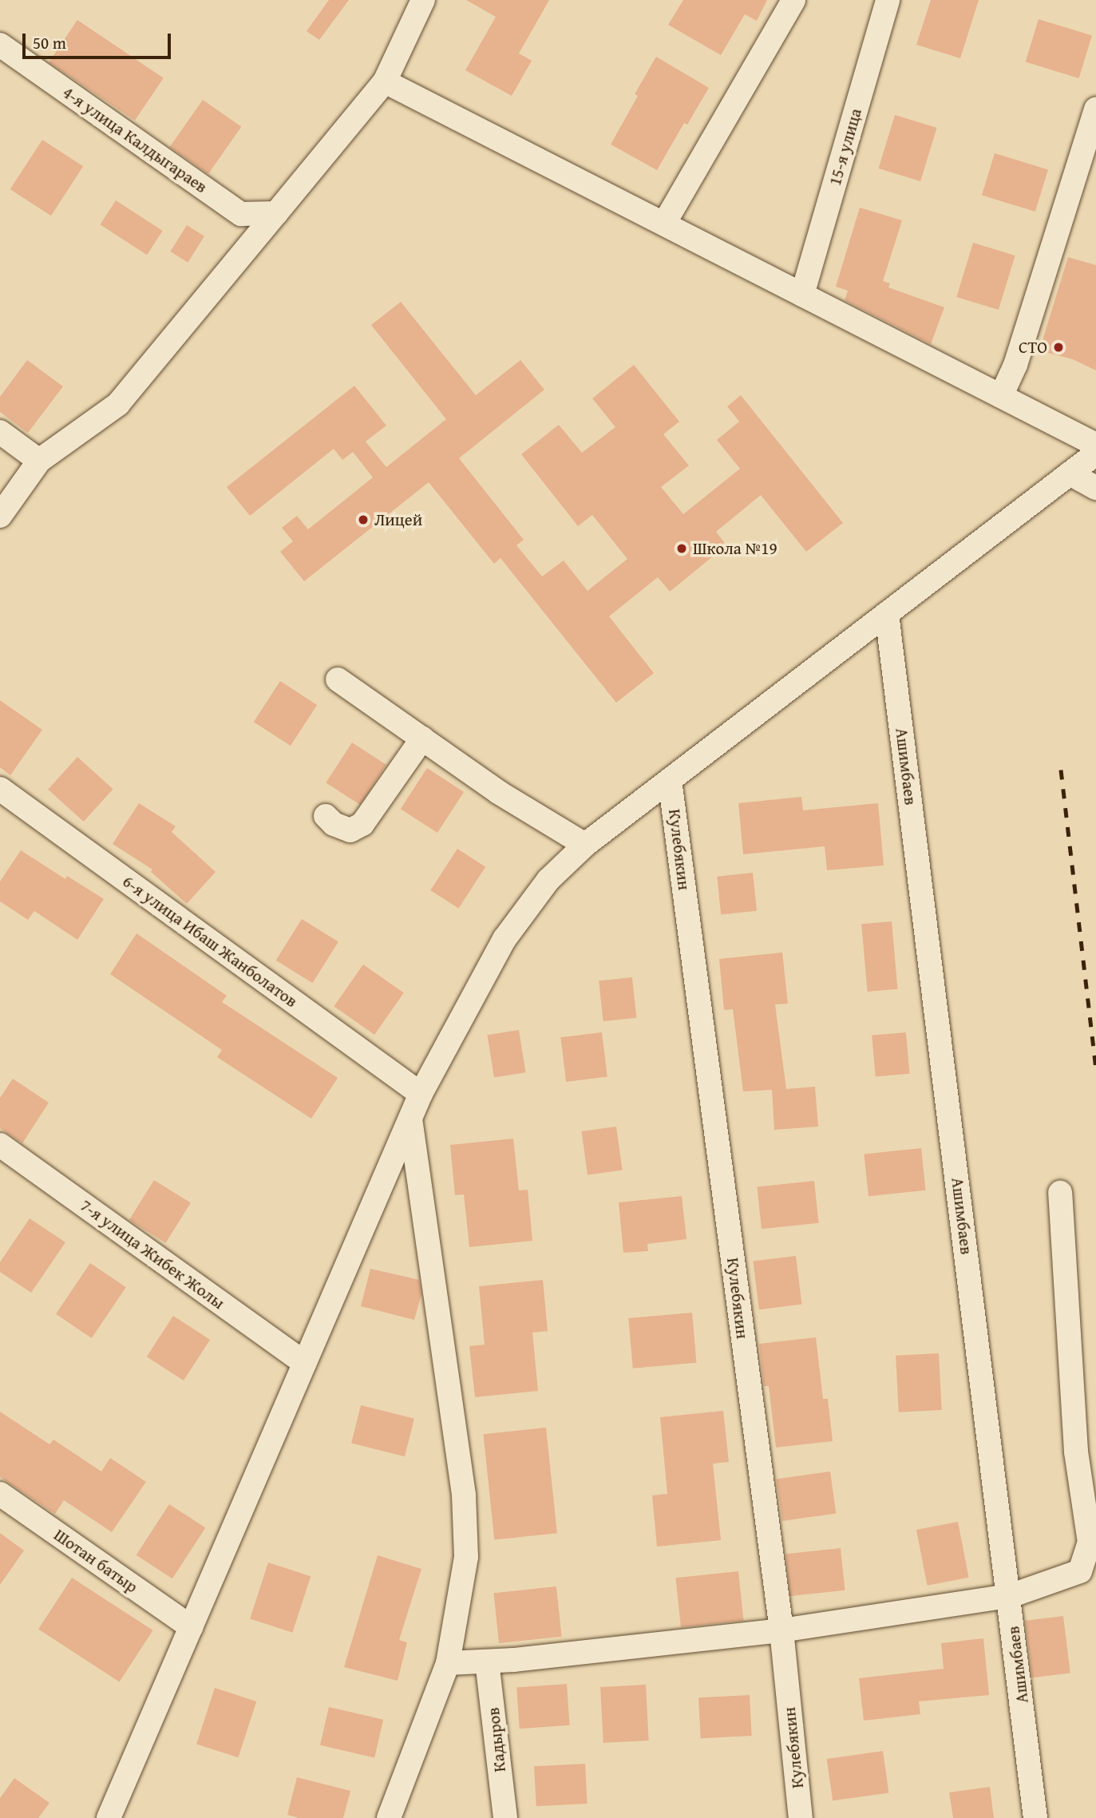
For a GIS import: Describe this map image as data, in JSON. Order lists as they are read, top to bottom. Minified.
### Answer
{"streets":{"street":["4-я улица Калдыгараев","15-я улица","Ашимбаев","Кулебякин","6-я улица Ибаш Жанболатов","7-я улица Жибек Жолы","Шотан батыр","Кадыров"]},"places":["СТО","Лицей","Школа №19"],"scale_bar":"50 m"}
